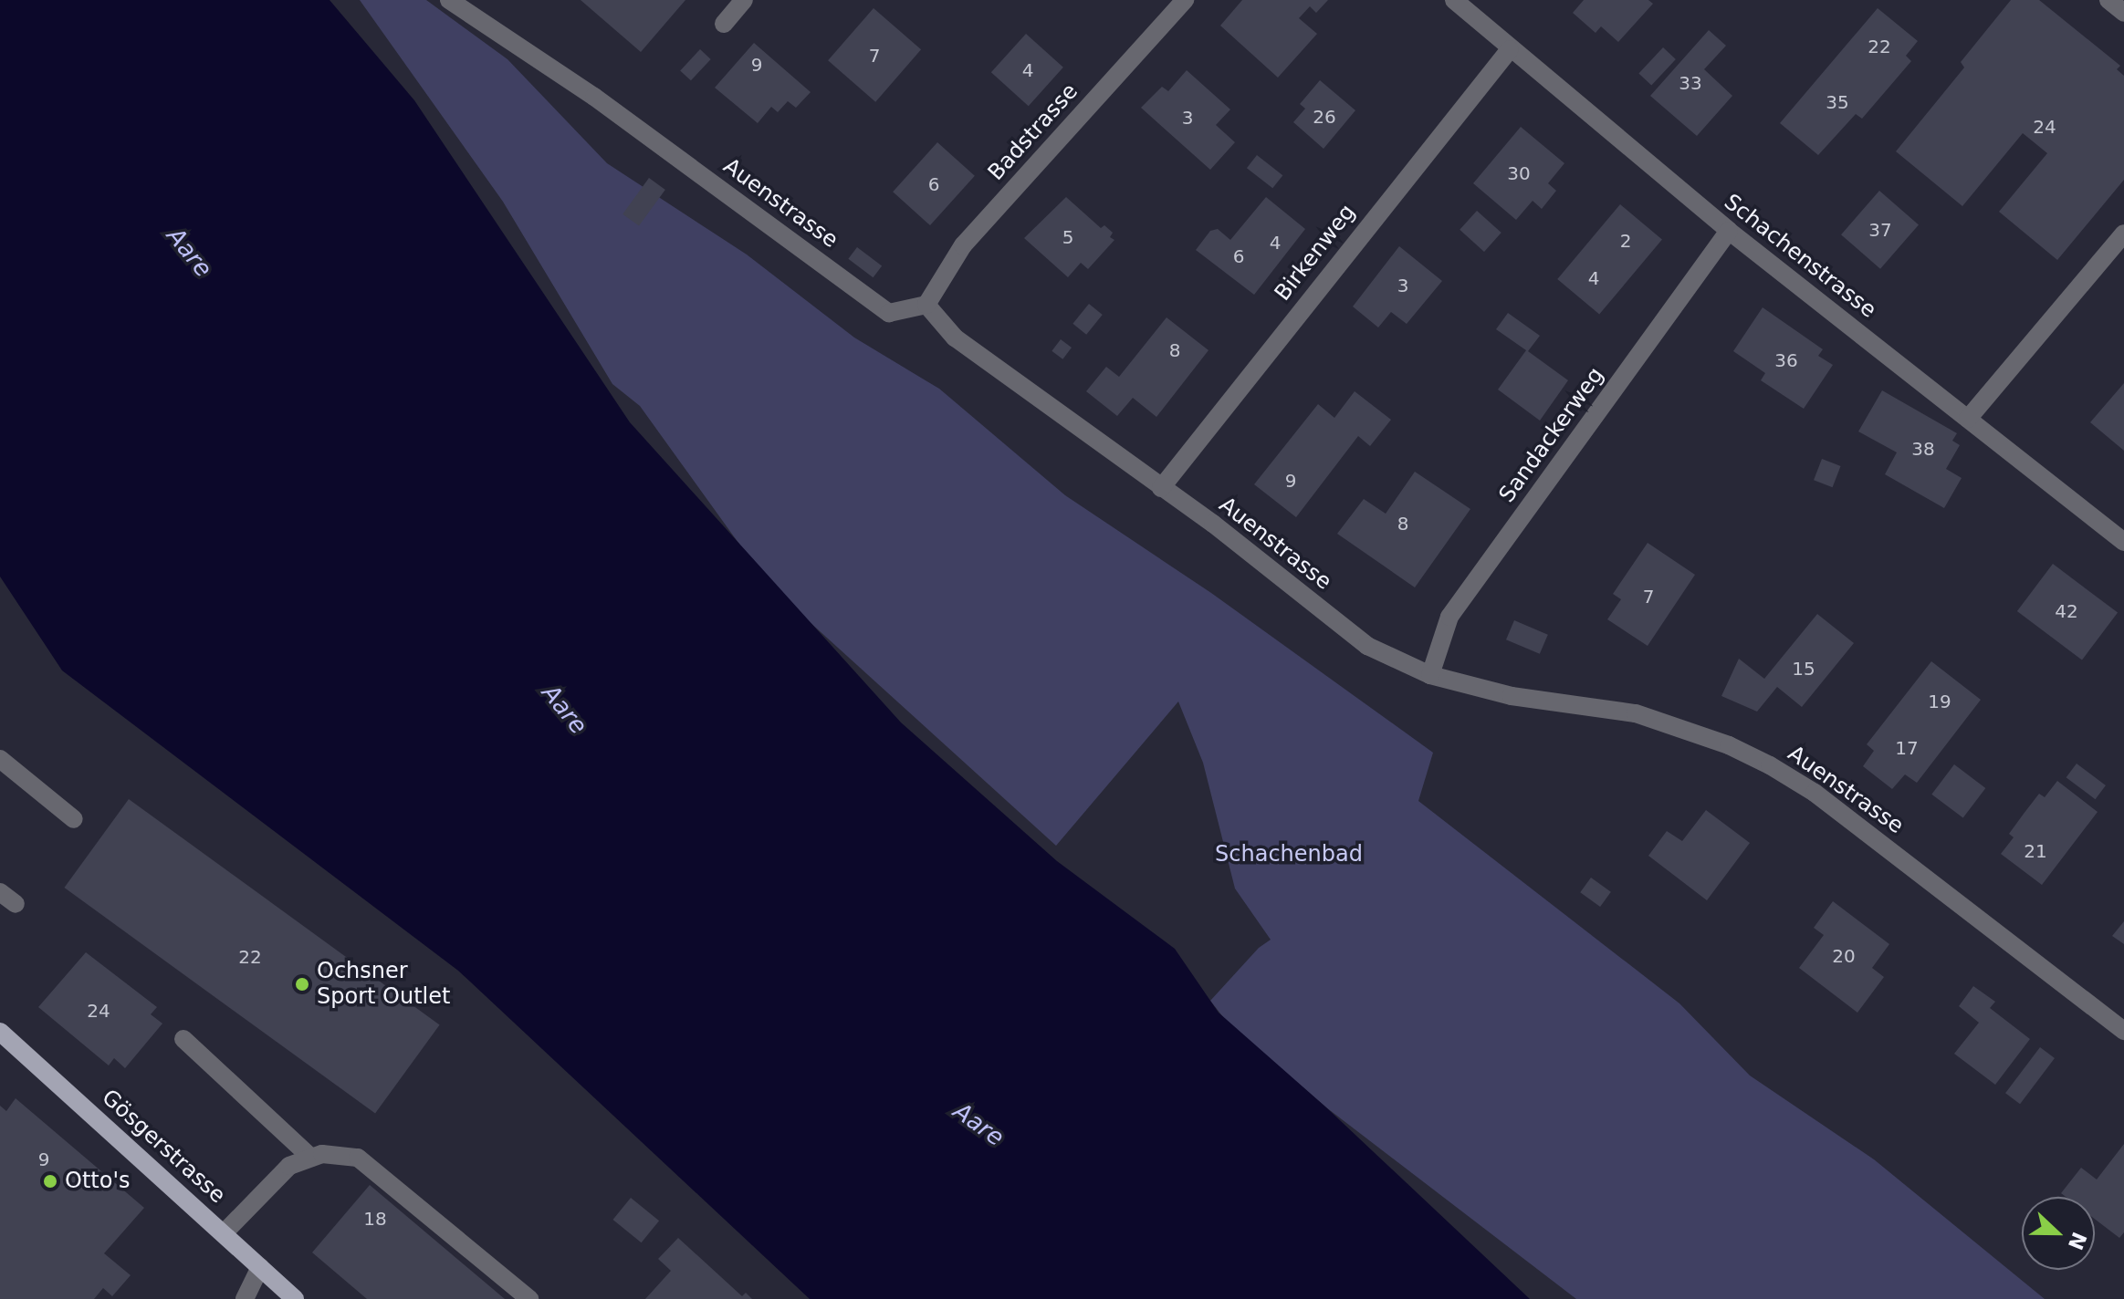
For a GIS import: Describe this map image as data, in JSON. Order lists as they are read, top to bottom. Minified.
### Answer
{"streets":{"main road":["Gösgerstrasse"],"street":["Badstrasse","Auenstrasse","Birkenweg","Schachenstrasse","Sandackerweg"]},"crossings":[["Badstrasse","Auenstrasse"],["Auenstrasse","Birkenweg"],["Auenstrasse","Sandackerweg"],["Birkenweg","Schachenstrasse"],["Schachenstrasse","Sandackerweg"]],"water":["Aare"],"parks":["Schachenbad"],"places":["Ochsner Sport Outlet","Otto's"],"house_numbers":["22","7","9","4","33","35","26","3","24","30","6","37","5","2","4","6","4","3","8","36","38","9","8","7","42","15","19","17","21","20","22","24","9","18"],"north":"right"}
